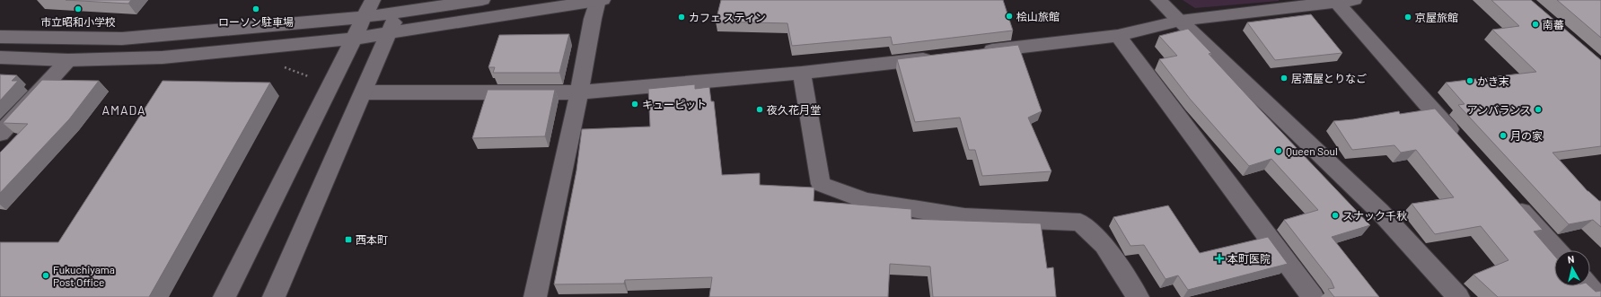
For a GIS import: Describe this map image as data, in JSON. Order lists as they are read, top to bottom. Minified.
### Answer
{"districts":["AMADA"],"places":{"other":["市立昭和小学校","ローソン駐車場","桧山旅館","カフェ スティン","京屋旅館","南蕃","居酒屋とりなご","かき末","キューピット","夜久花月堂","アンバランス","月の家","Queen Soul","スナック千秋","Fukuchiyama Post Office"],"transit":["西本町"],"health":["本町医院"]},"north":"top"}
